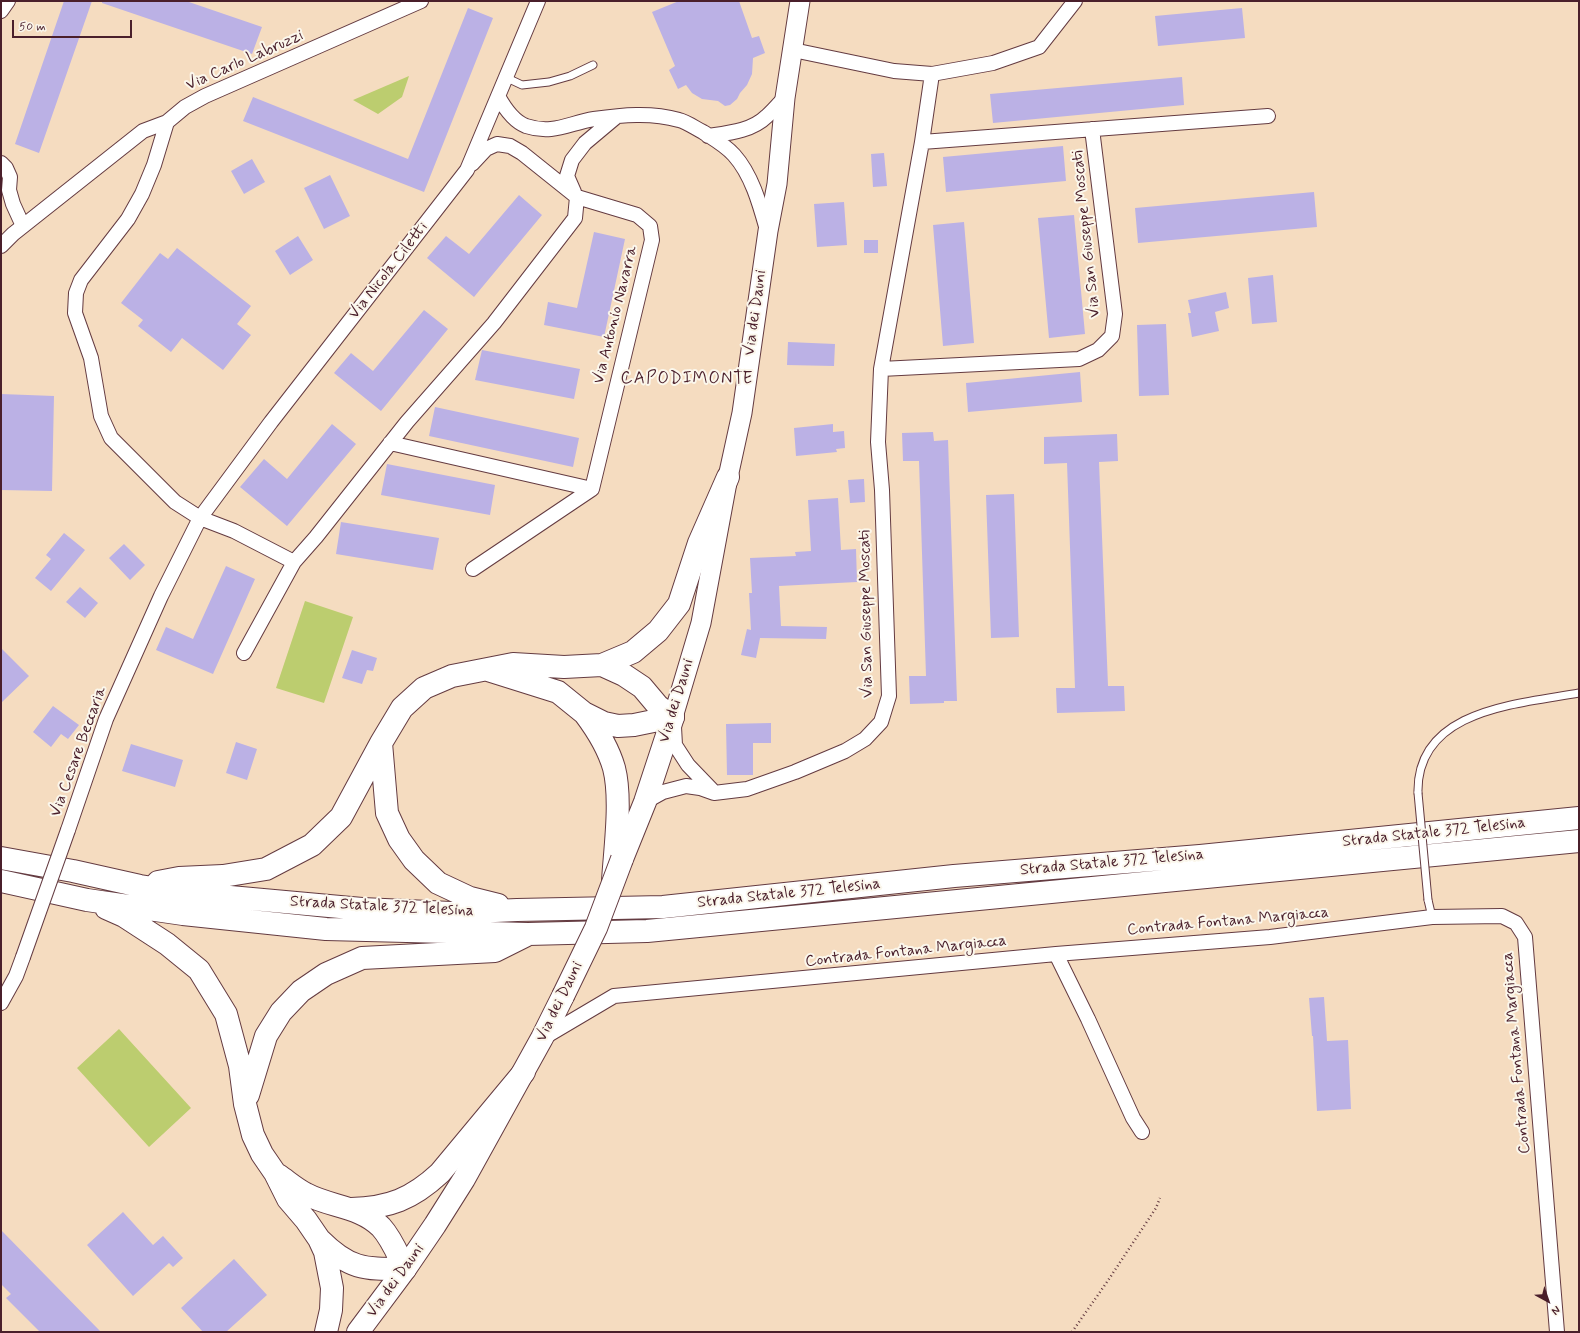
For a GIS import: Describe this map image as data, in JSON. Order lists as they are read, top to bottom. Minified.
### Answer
{"streets":{"main road":["Via dei Dauni","Strada Statale 372 Telesina"],"street":["Via Carlo Labruzzi","Via San Giuseppe Moscati","Via Nicola Ciletti","Via Antonio Navarra","Via Cesare Beccaria","Contrada Fontana Margiacca"]},"crossings":[["Via San Giuseppe Moscati","Via dei Dauni"],["Via Nicola Ciletti","Via Antonio Navarra"],["Via Nicola Ciletti","Via Cesare Beccaria"],["Via dei Dauni","Contrada Fontana Margiacca"]],"districts":["CAPODIMONTE"],"scale_bar":"50 m","north":"bottom right"}
